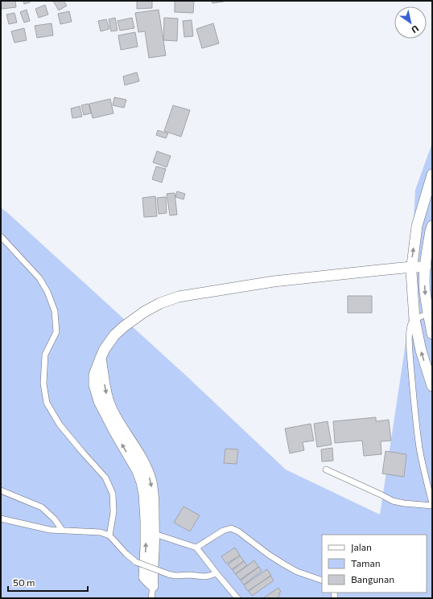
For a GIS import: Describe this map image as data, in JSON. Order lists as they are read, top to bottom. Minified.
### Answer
{"legend":["Jalan","Taman","Bangunan"],"scale_bar":"50 m","north":"bottom right"}
